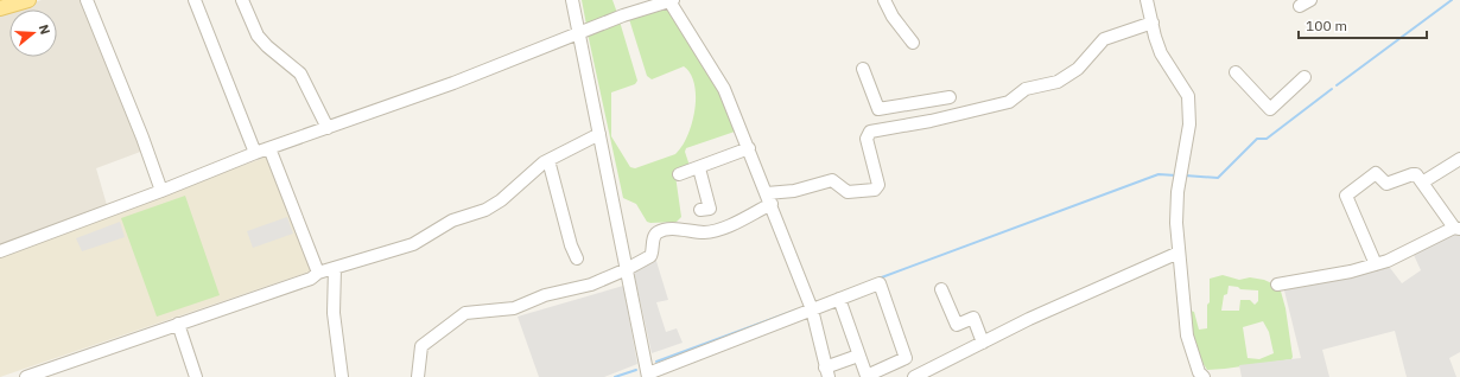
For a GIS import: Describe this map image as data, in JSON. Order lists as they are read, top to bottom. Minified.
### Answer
{"scale_bar":"100 m","north":"right"}
